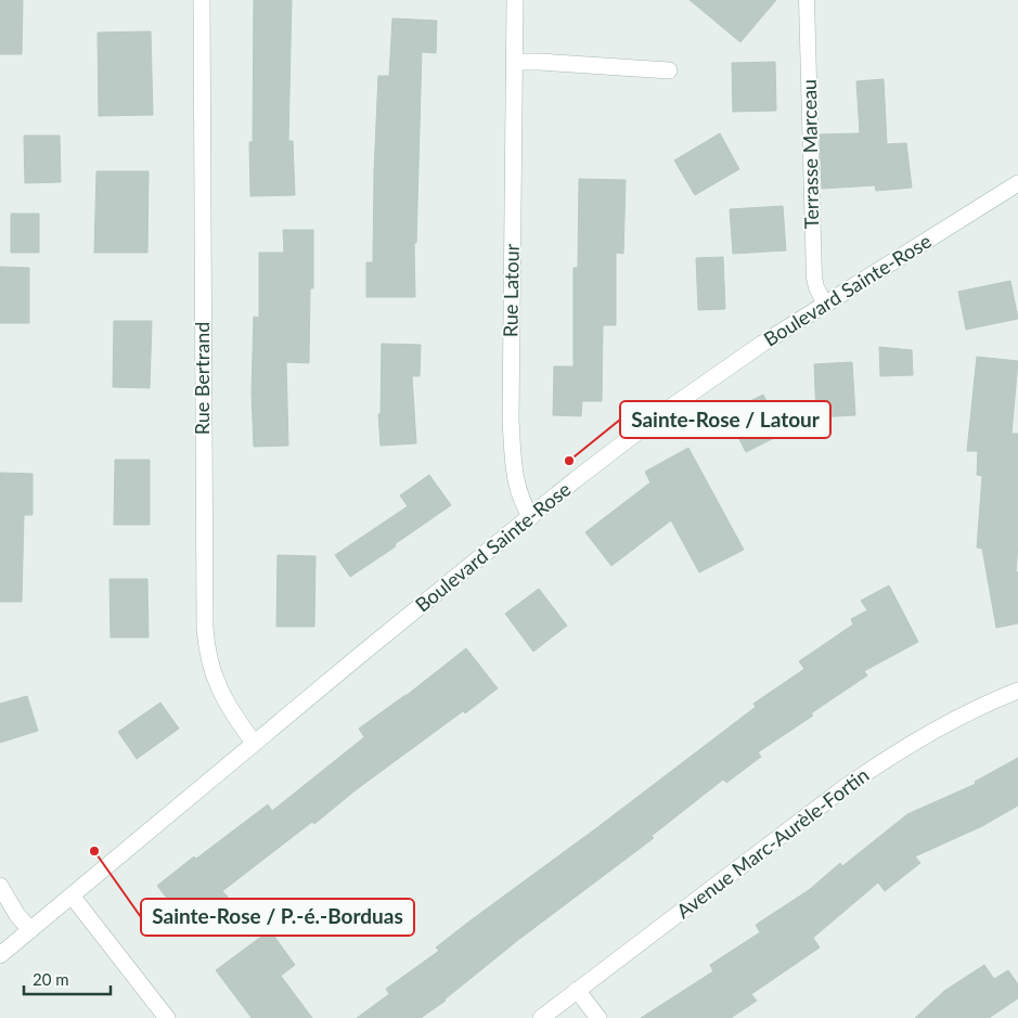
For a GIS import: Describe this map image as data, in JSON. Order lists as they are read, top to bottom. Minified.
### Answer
{"streets":{"street":["Rue Latour","Boulevard Sainte-Rose","Rue Bertrand","Avenue Marc-Aurèle-Fortin"],"lane":["Terrasse Marceau"]},"crossings":[["Terrasse Marceau","Boulevard Sainte-Rose"],["Rue Latour","Boulevard Sainte-Rose"],["Boulevard Sainte-Rose","Rue Bertrand"]],"places":["Sainte-Rose / Latour","Sainte-Rose / P.-é.-Borduas"],"scale_bar":"20 m"}
